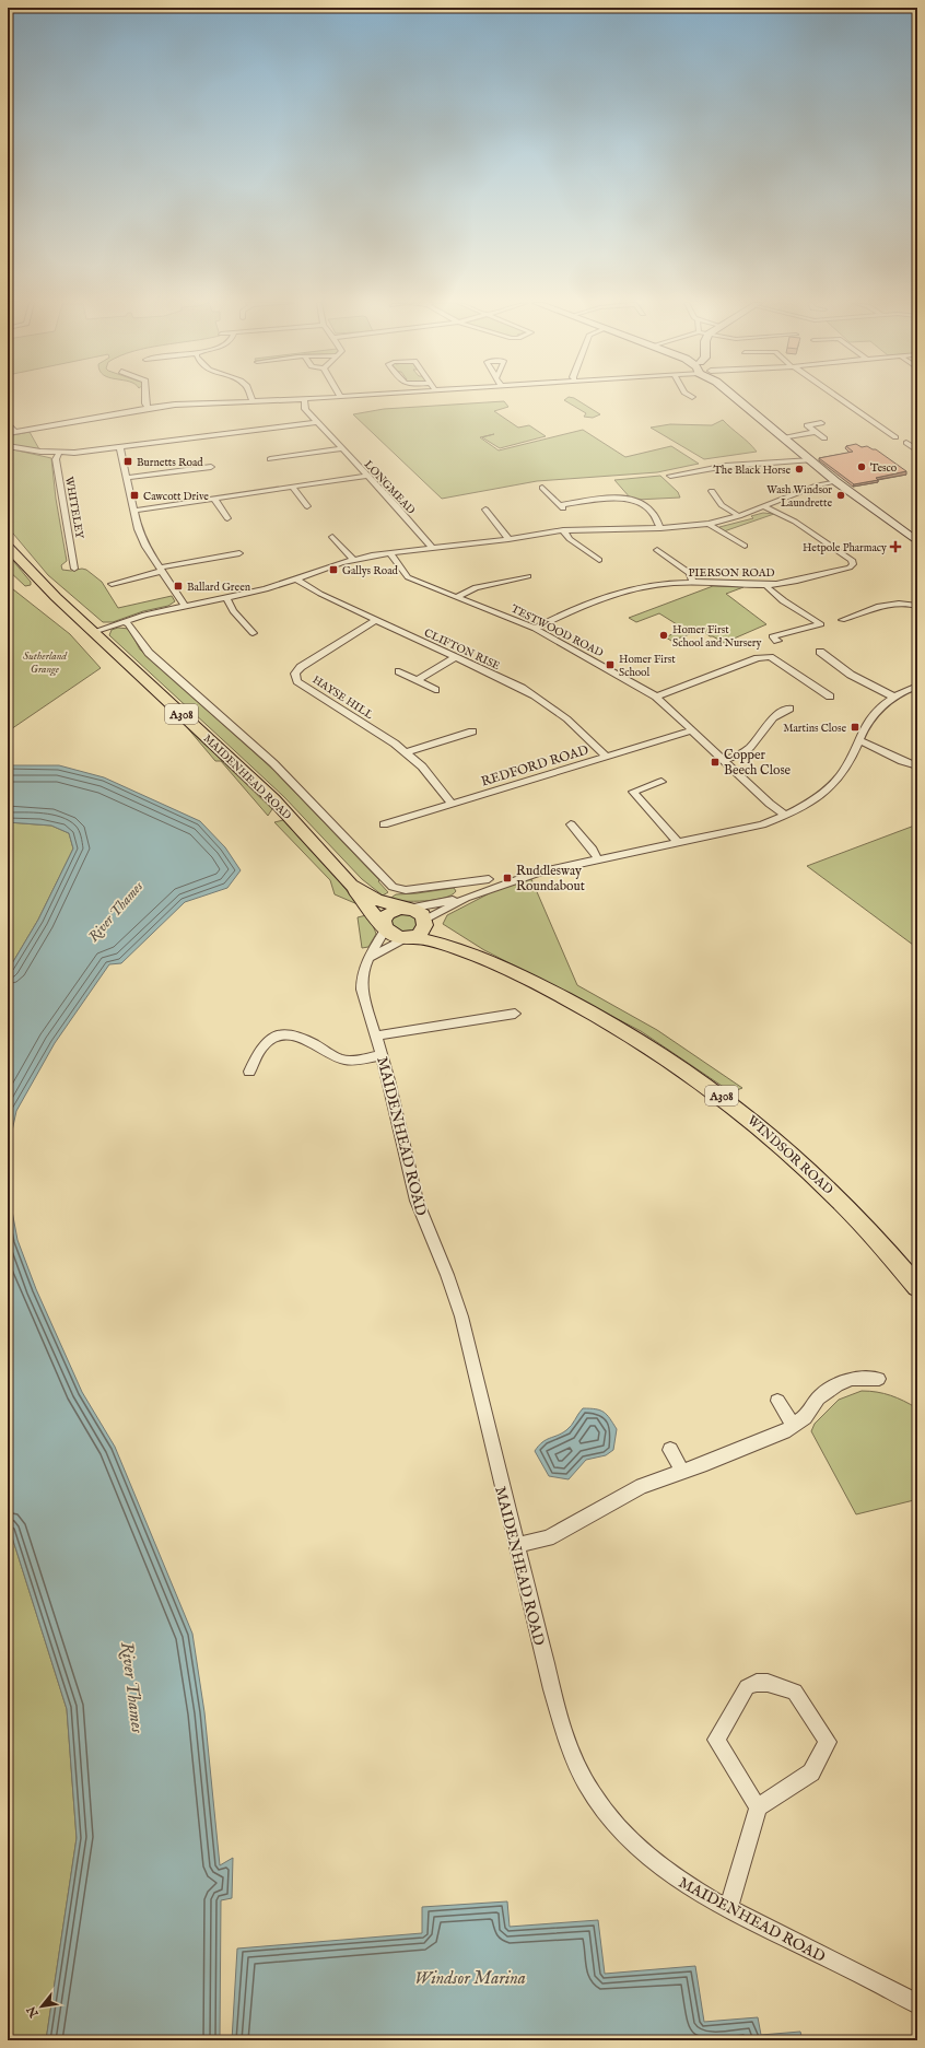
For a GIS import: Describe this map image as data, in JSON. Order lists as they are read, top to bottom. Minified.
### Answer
{"streets":{"main road":["A308","MAIDENHEAD ROAD","WINDSOR ROAD"],"street":["LONGMEAD","WHITELEY","PIERSON ROAD","TESTWOOD ROAD","CLIFTON RISE","HAYSE HILL","REDFORD ROAD"]},"crossings":[["PIERSON ROAD","TESTWOOD ROAD"],["TESTWOOD ROAD","REDFORD ROAD"],["CLIFTON RISE","HAYSE HILL"],["CLIFTON RISE","REDFORD ROAD"],["HAYSE HILL","REDFORD ROAD"],["MAIDENHEAD ROAD","WINDSOR ROAD"]],"water":["River Thames","Windsor Marina"],"parks":["Sutherland Grange"],"places":{"transit":["Burnetts Road","Cawcott Drive","Gallys Road","Ballard Green","Homer First School","Martins Close","Copper Beech Close","Ruddlesway Roundabout"],"other":["Tesco","The Black Horse","Wash Windsor Laundrette","Homer First School and Nursery"],"health":["Hetpole Pharmacy"]},"north":"bottom left"}
